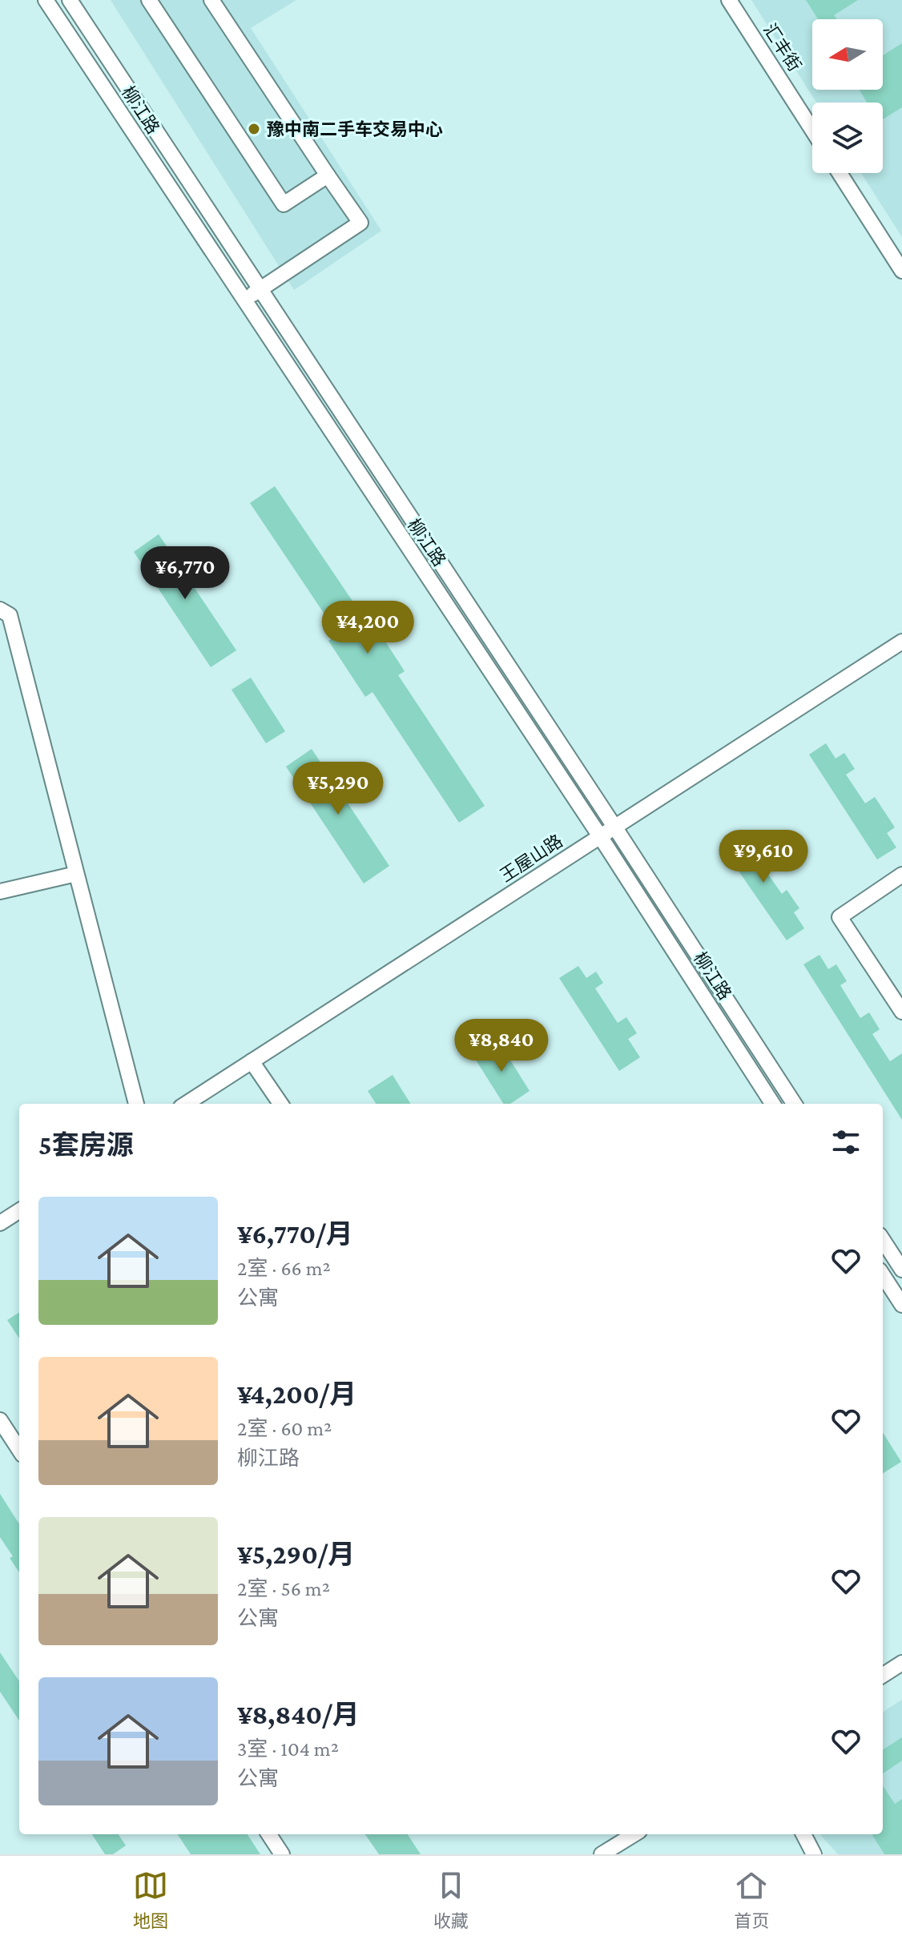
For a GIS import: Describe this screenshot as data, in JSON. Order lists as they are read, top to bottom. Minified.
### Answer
{"streets":{"street":["汇丰街","柳江路","王屋山路"]},"crossings":[["柳江路","王屋山路"]],"places":["豫中南二手车交易中心"],"north":"left","page":{"price":["¥6,770","¥4,200","¥5,290","¥9,610","¥8,840"],"heading":"5套房源","list":[{"name":"¥6,770/月","note":"2室 · 66 m² · 公寓"},{"name":"¥4,200/月","note":"2室 · 60 m² · 柳江路"},{"name":"¥5,290/月","note":"2室 · 56 m² · 公寓"},{"name":"¥8,840/月","note":"3室 · 104 m² · 公寓"}],"tabs":["地图","收藏","首页"]}}
